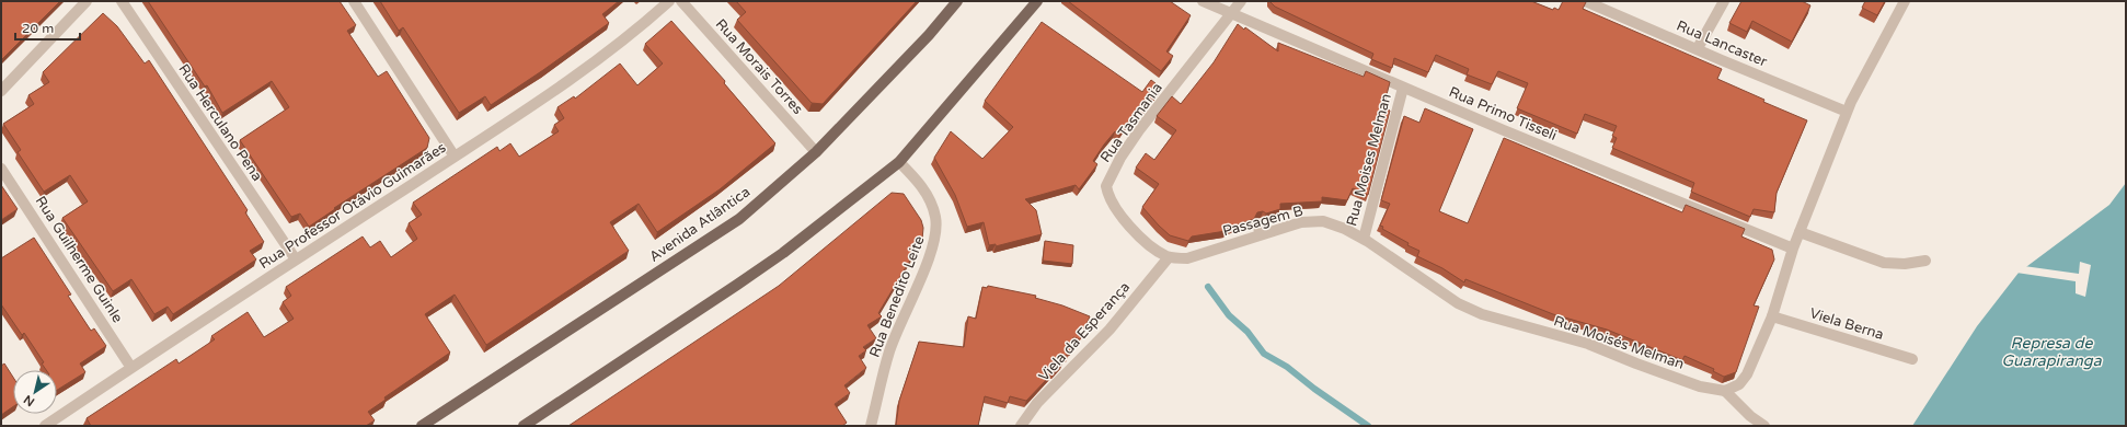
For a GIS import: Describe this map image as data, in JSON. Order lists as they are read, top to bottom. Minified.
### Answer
{"streets":{"main road":["Avenida Atlântica"],"street":["Rua Lancaster","Rua Morais Torres","Rua Primo Tisseli","Rua Herculano Pena","Rua Tasmania","Rua Moises Melman","Rua Professor Otávio Guimarães","Passagem B","Rua Guilherme Guinle","Rua Benedito Leite","Viela Berna","Viela da Esperança","Rua Moisés Melman"]},"crossings":[["Rua Morais Torres","Avenida Atlântica"],["Rua Primo Tisseli","Rua Tasmania"],["Rua Primo Tisseli","Rua Moises Melman"],["Rua Herculano Pena","Rua Professor Otávio Guimarães"],["Rua Tasmania","Passagem B"],["Rua Tasmania","Viela da Esperança"],["Rua Moises Melman","Passagem B"],["Rua Moises Melman","Rua Moisés Melman"],["Rua Professor Otávio Guimarães","Rua Guilherme Guinle"],["Passagem B","Viela da Esperança"],["Passagem B","Rua Moisés Melman"]],"water":["Represa de Guarapiranga"],"scale_bar":"20 m","north":"bottom left"}
